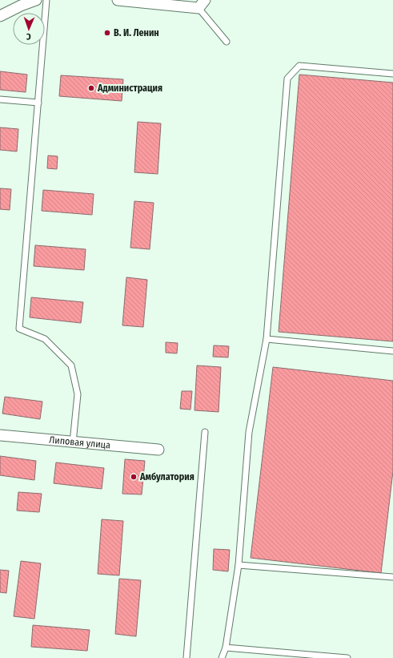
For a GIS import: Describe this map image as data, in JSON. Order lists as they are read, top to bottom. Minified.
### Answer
{"streets":{"street":["Липовая улица"]},"places":["В. И. Ленин","Администрация","Амбулатория"],"north":"bottom"}
